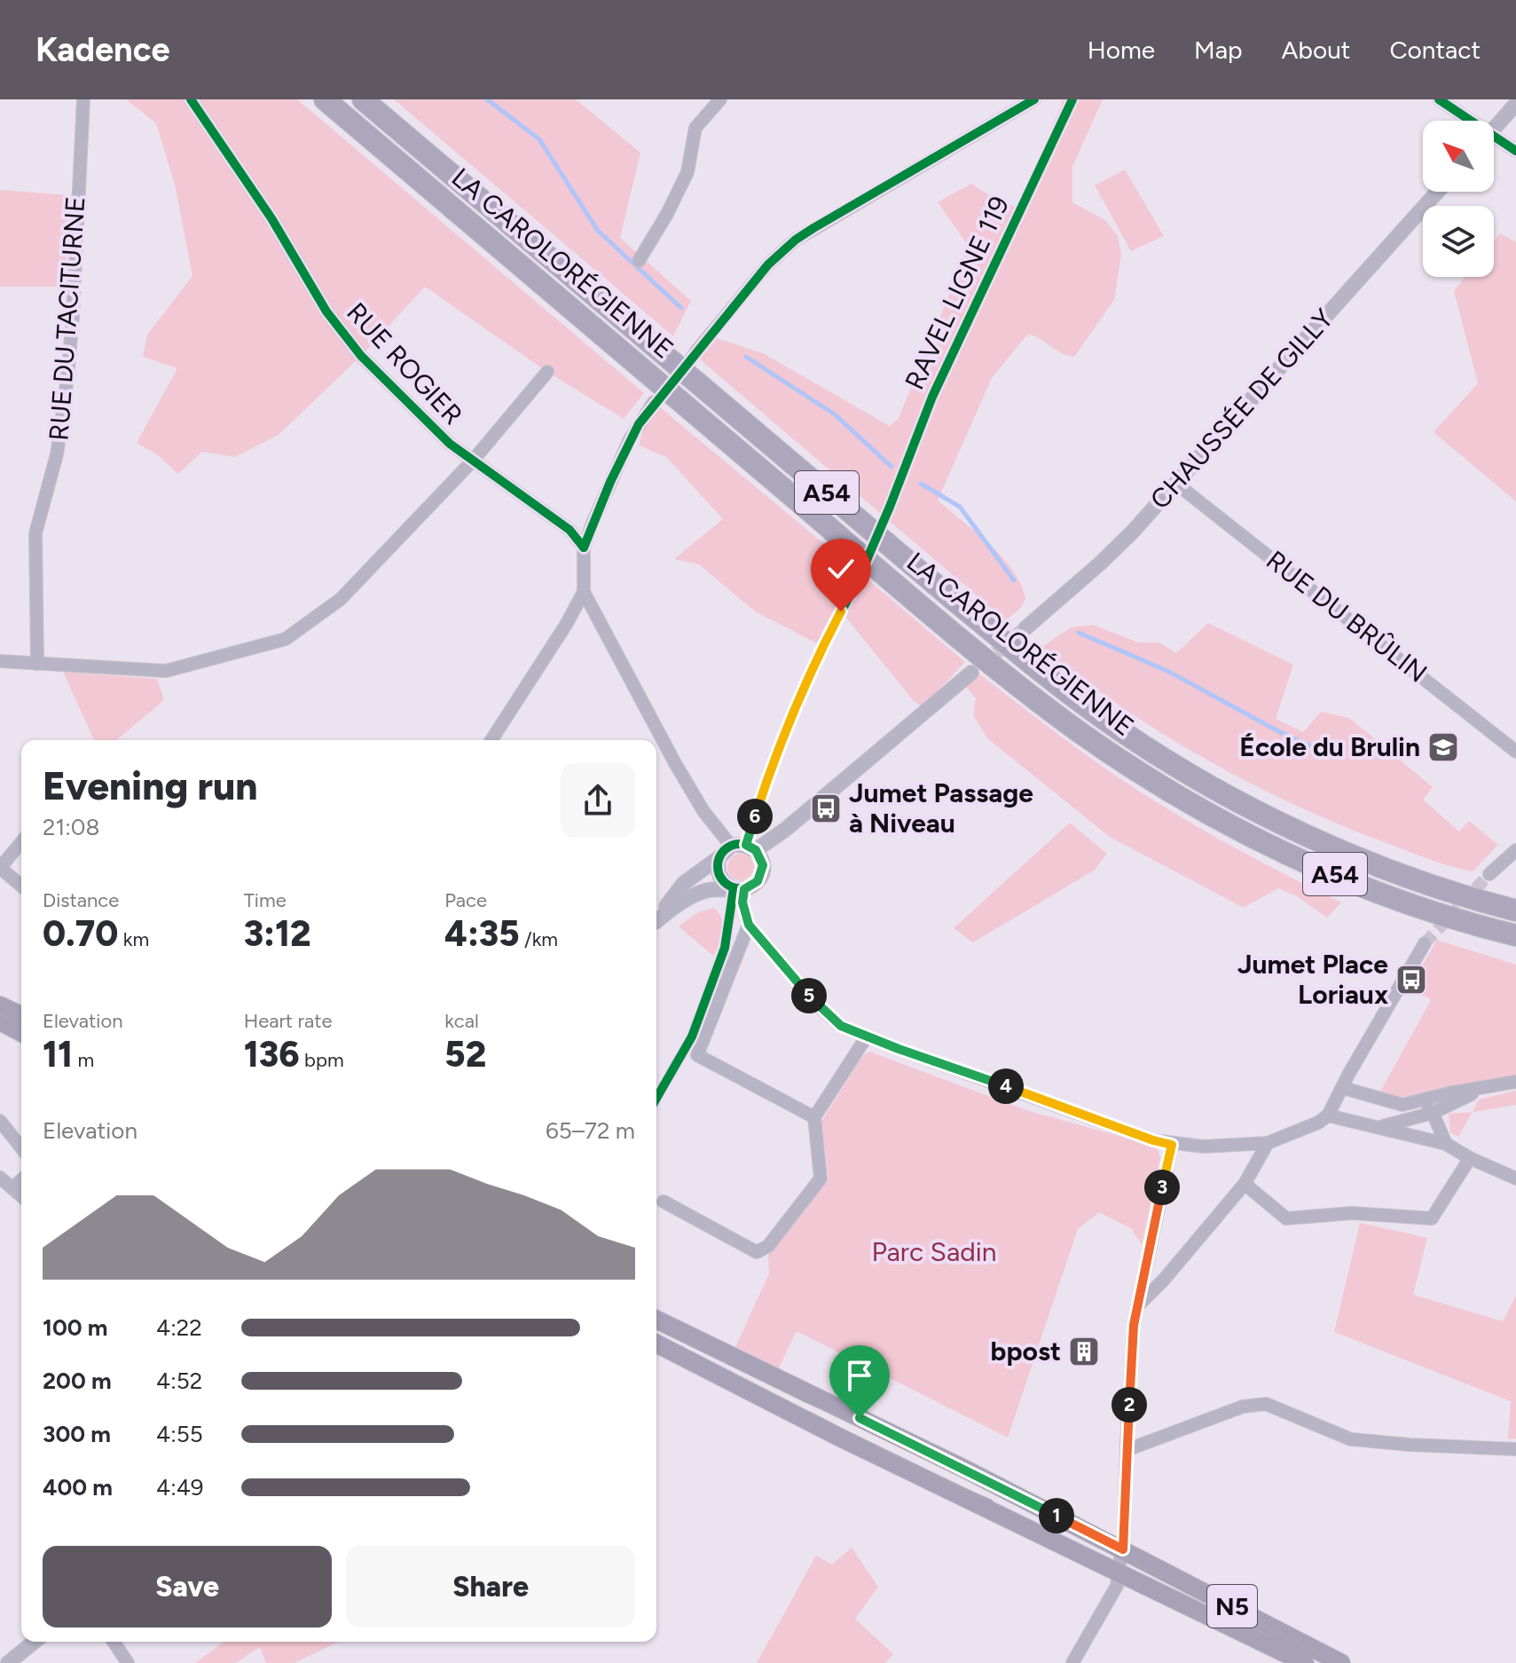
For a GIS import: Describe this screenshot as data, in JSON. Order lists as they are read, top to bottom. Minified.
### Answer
{"streets":{"highway":["LA CAROLORÉGIENNE","A54"],"main road":["N5"],"street":["RUE DU TACITURNE","RUE ROGIER","CHAUSSÉE DE GILLY","RUE DU BRÛLIN"],"cycle path":["RAVEL LIGNE 119"]},"crossings":[["CHAUSSÉE DE GILLY","RUE DU BRÛLIN"]],"parks":["Parc Sadin"],"places":{"school or university":["École du Brulin"],"bus stop":["Jumet Passage à Niveau","Jumet Place Loriaux"],"building":["bpost"]},"north":"top left","page":{"header":"Kadence","nav":["Home","Map","About","Contact"],"heading":["Evening run","21:08"],"pins":["6","5","4","3","2","1"],"stats":[["Distance","0.70 km"],["Time","3:12"],["Pace","4:35 /km"],["Elevation","11 m"],["Heart rate","136 bpm"],["kcal","52"]],"chart":["Elevation","65–72 m"],"list":[{"name":"100 m","note":"4:22"},{"name":"200 m","note":"4:52"},{"name":"300 m","note":"4:55"},{"name":"400 m","note":"4:49"}],"buttons":["Save","Share"]}}
